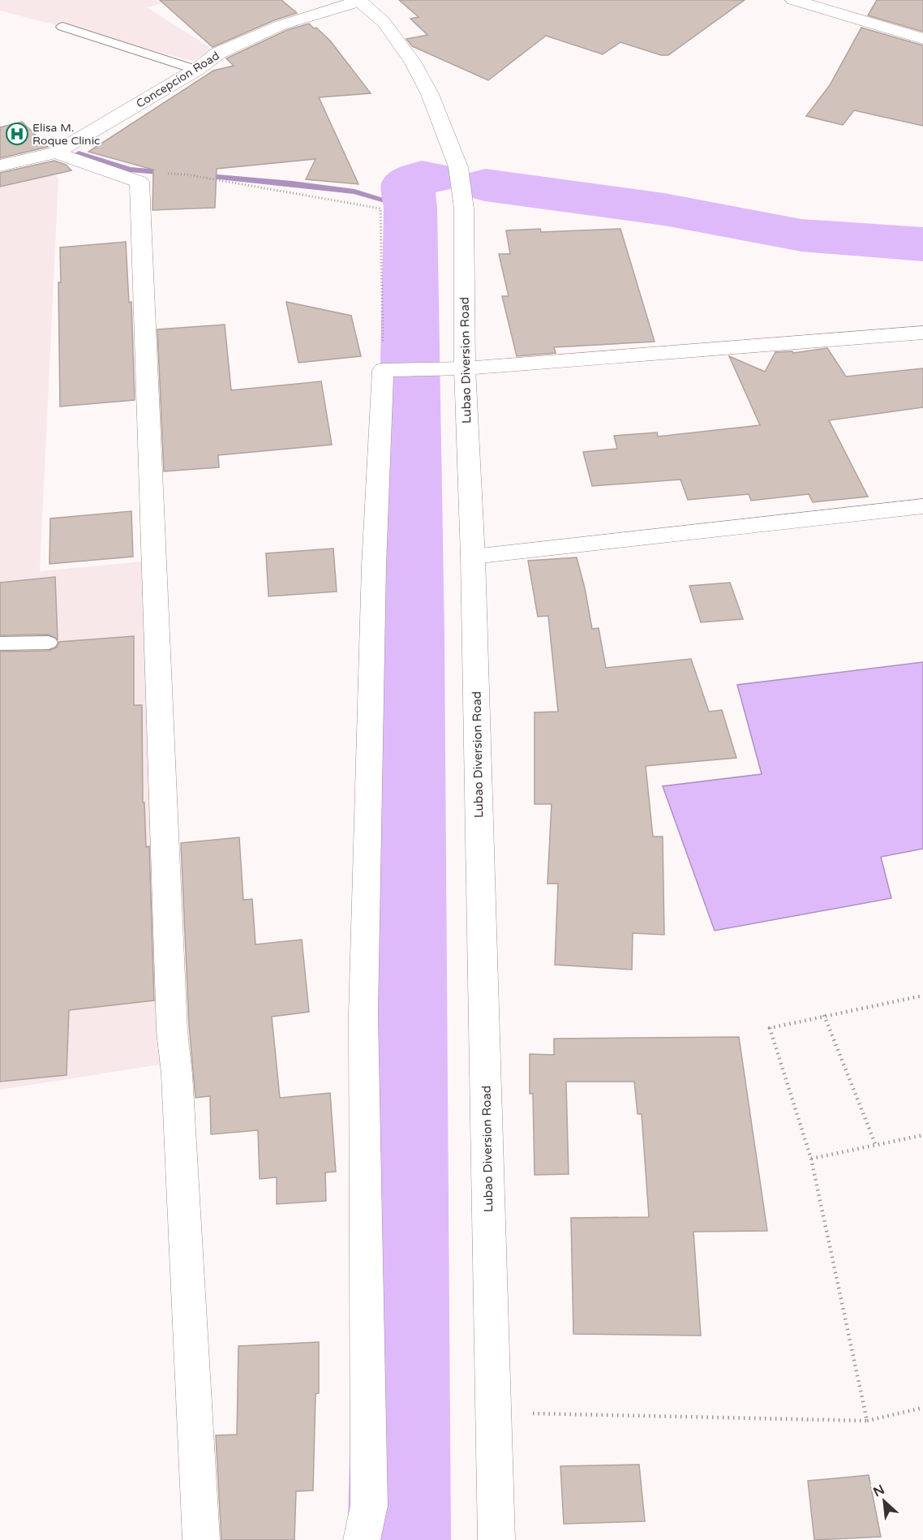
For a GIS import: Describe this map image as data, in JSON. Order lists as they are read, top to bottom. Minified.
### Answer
{"streets":{"street":["Concepcion Road","Lubao Diversion Road"]},"crossings":[["Concepcion Road","Lubao Diversion Road"]],"places":{"hospital":["Elisa M. Roque Clinic"]},"north":"top left"}
